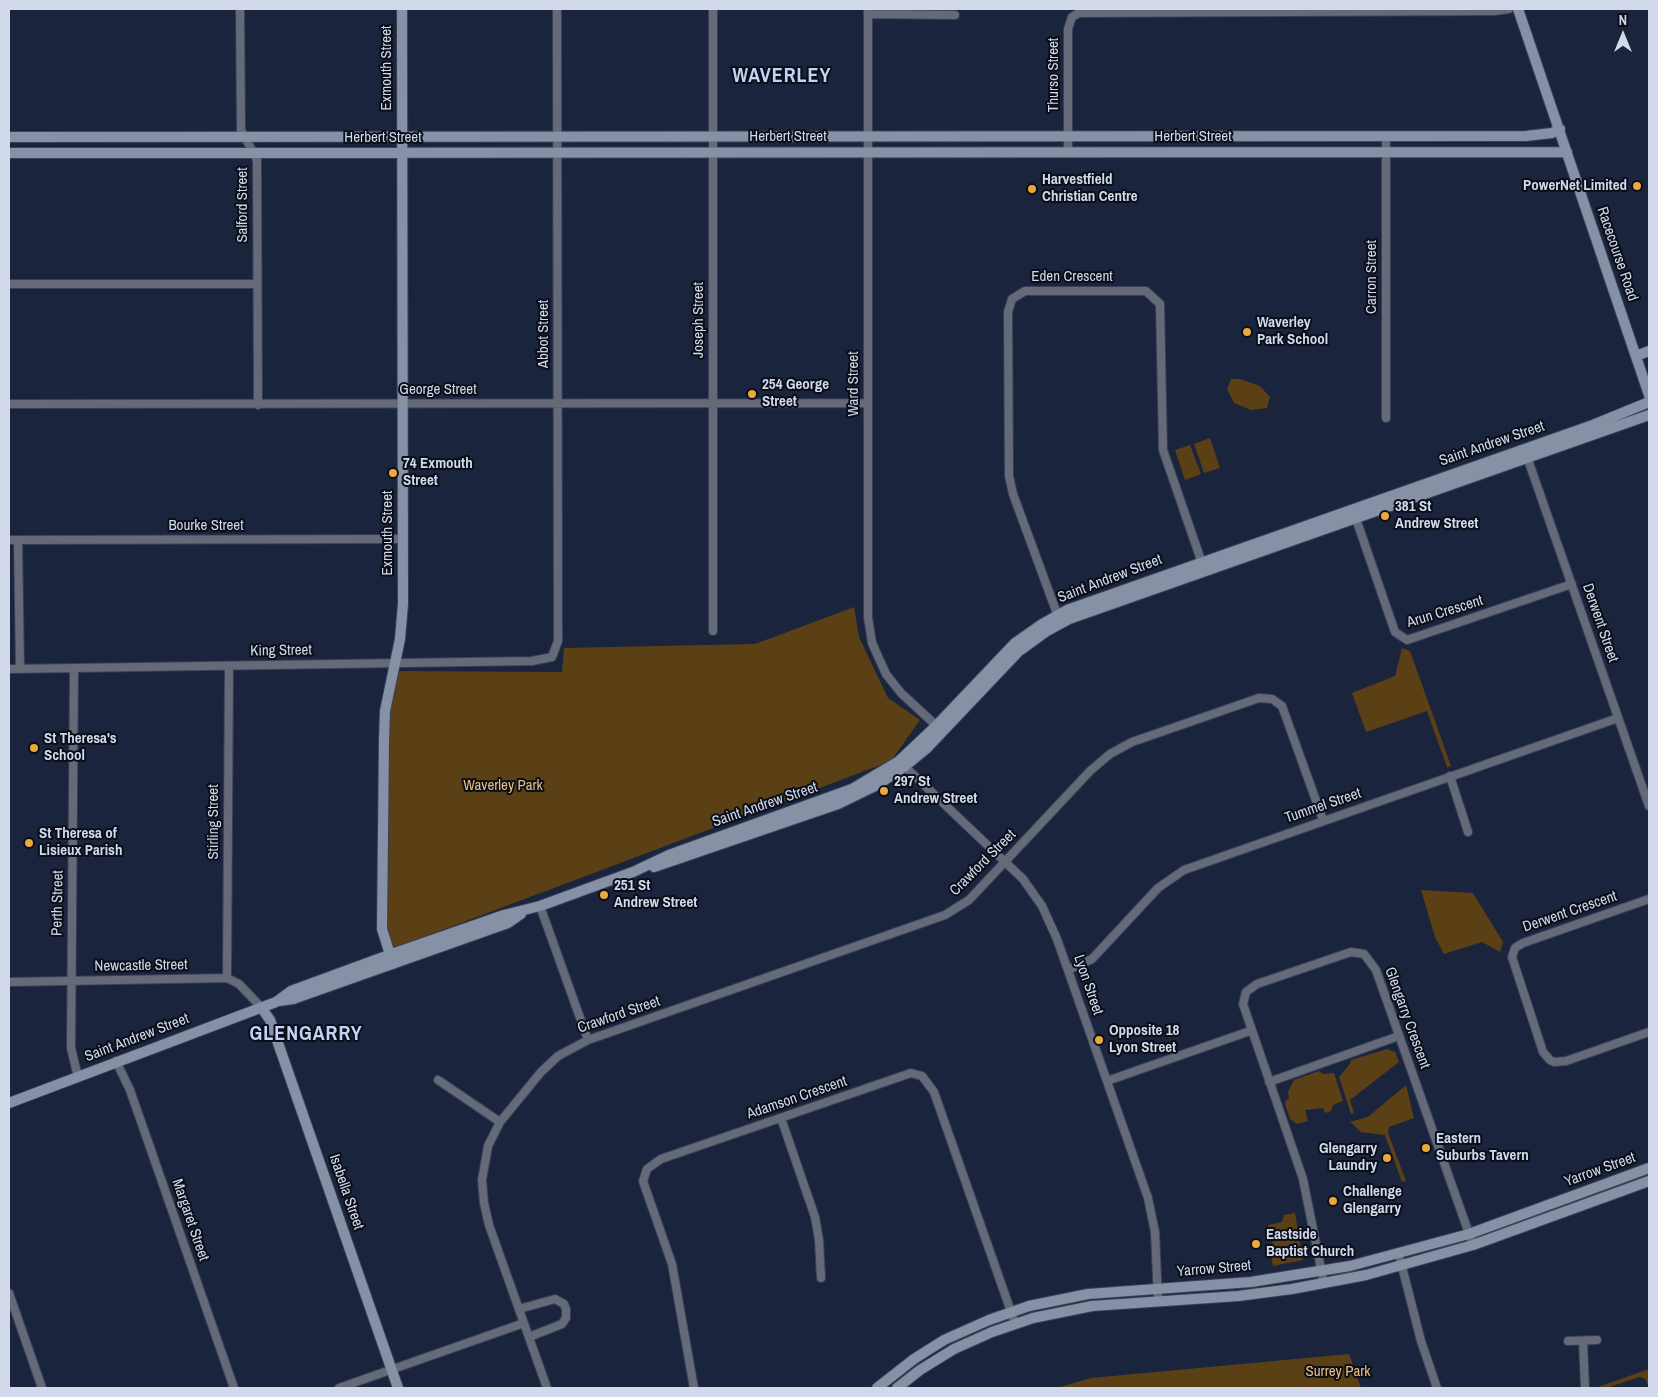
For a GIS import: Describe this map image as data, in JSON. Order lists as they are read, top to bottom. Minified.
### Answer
{"streets":{"street":["Exmouth Street","Thurso Street","Herbert Street","Salford Street","Racecourse Road","Eden Crescent","Carron Street","Joseph Street","Abbot Street","Ward Street","George Street","Saint Andrew Street","Bourke Street","Arun Crescent","Derwent Street","King Street","Tummel Street","Stirling Street","Crawford Street","Perth Street","Derwent Crescent","Newcastle Street","Lyon Street","Glengarry Crescent","Adamson Crescent","Yarrow Street","Isabella Street","Margaret Street"]},"crossings":[["Exmouth Street","Herbert Street"],["Exmouth Street","George Street"],["Exmouth Street","Saint Andrew Street"],["Exmouth Street","Bourke Street"],["Exmouth Street","King Street"],["Thurso Street","Herbert Street"],["Herbert Street","Salford Street"],["Herbert Street","Racecourse Road"],["Herbert Street","Carron Street"],["Herbert Street","Joseph Street"],["Herbert Street","Abbot Street"],["Herbert Street","Ward Street"],["Salford Street","George Street"],["Eden Crescent","Saint Andrew Street"],["Joseph Street","George Street"],["Abbot Street","George Street"],["Abbot Street","King Street"],["Ward Street","George Street"],["Ward Street","Saint Andrew Street"],["Saint Andrew Street","Arun Crescent"],["Saint Andrew Street","Derwent Street"],["Saint Andrew Street","Perth Street"],["Saint Andrew Street","Lyon Street"],["Saint Andrew Street","Isabella Street"],["Saint Andrew Street","Margaret Street"],["Arun Crescent","Derwent Street"],["Derwent Street","Tummel Street"],["King Street","Stirling Street"],["King Street","Perth Street"],["Tummel Street","Crawford Street"],["Tummel Street","Lyon Street"],["Stirling Street","Newcastle Street"],["Crawford Street","Lyon Street"],["Perth Street","Newcastle Street"],["Lyon Street","Yarrow Street"],["Glengarry Crescent","Yarrow Street"],["Adamson Crescent","Yarrow Street"]],"districts":["WAVERLEY","GLENGARRY"],"parks":["Waverley Park","Surrey Park"],"places":["PowerNet Limited","Harvestfield Christian Centre","Waverley Park School","254 George Street","74 Exmouth Street","381 St Andrew Street","St Theresa's School","297 St Andrew Street","St Theresa of Lisieux Parish","251 St Andrew Street","Opposite 18 Lyon Street","Eastern Suburbs Tavern","Glengarry Laundry","Challenge Glengarry","Eastside Baptist Church"],"north":"top"}
